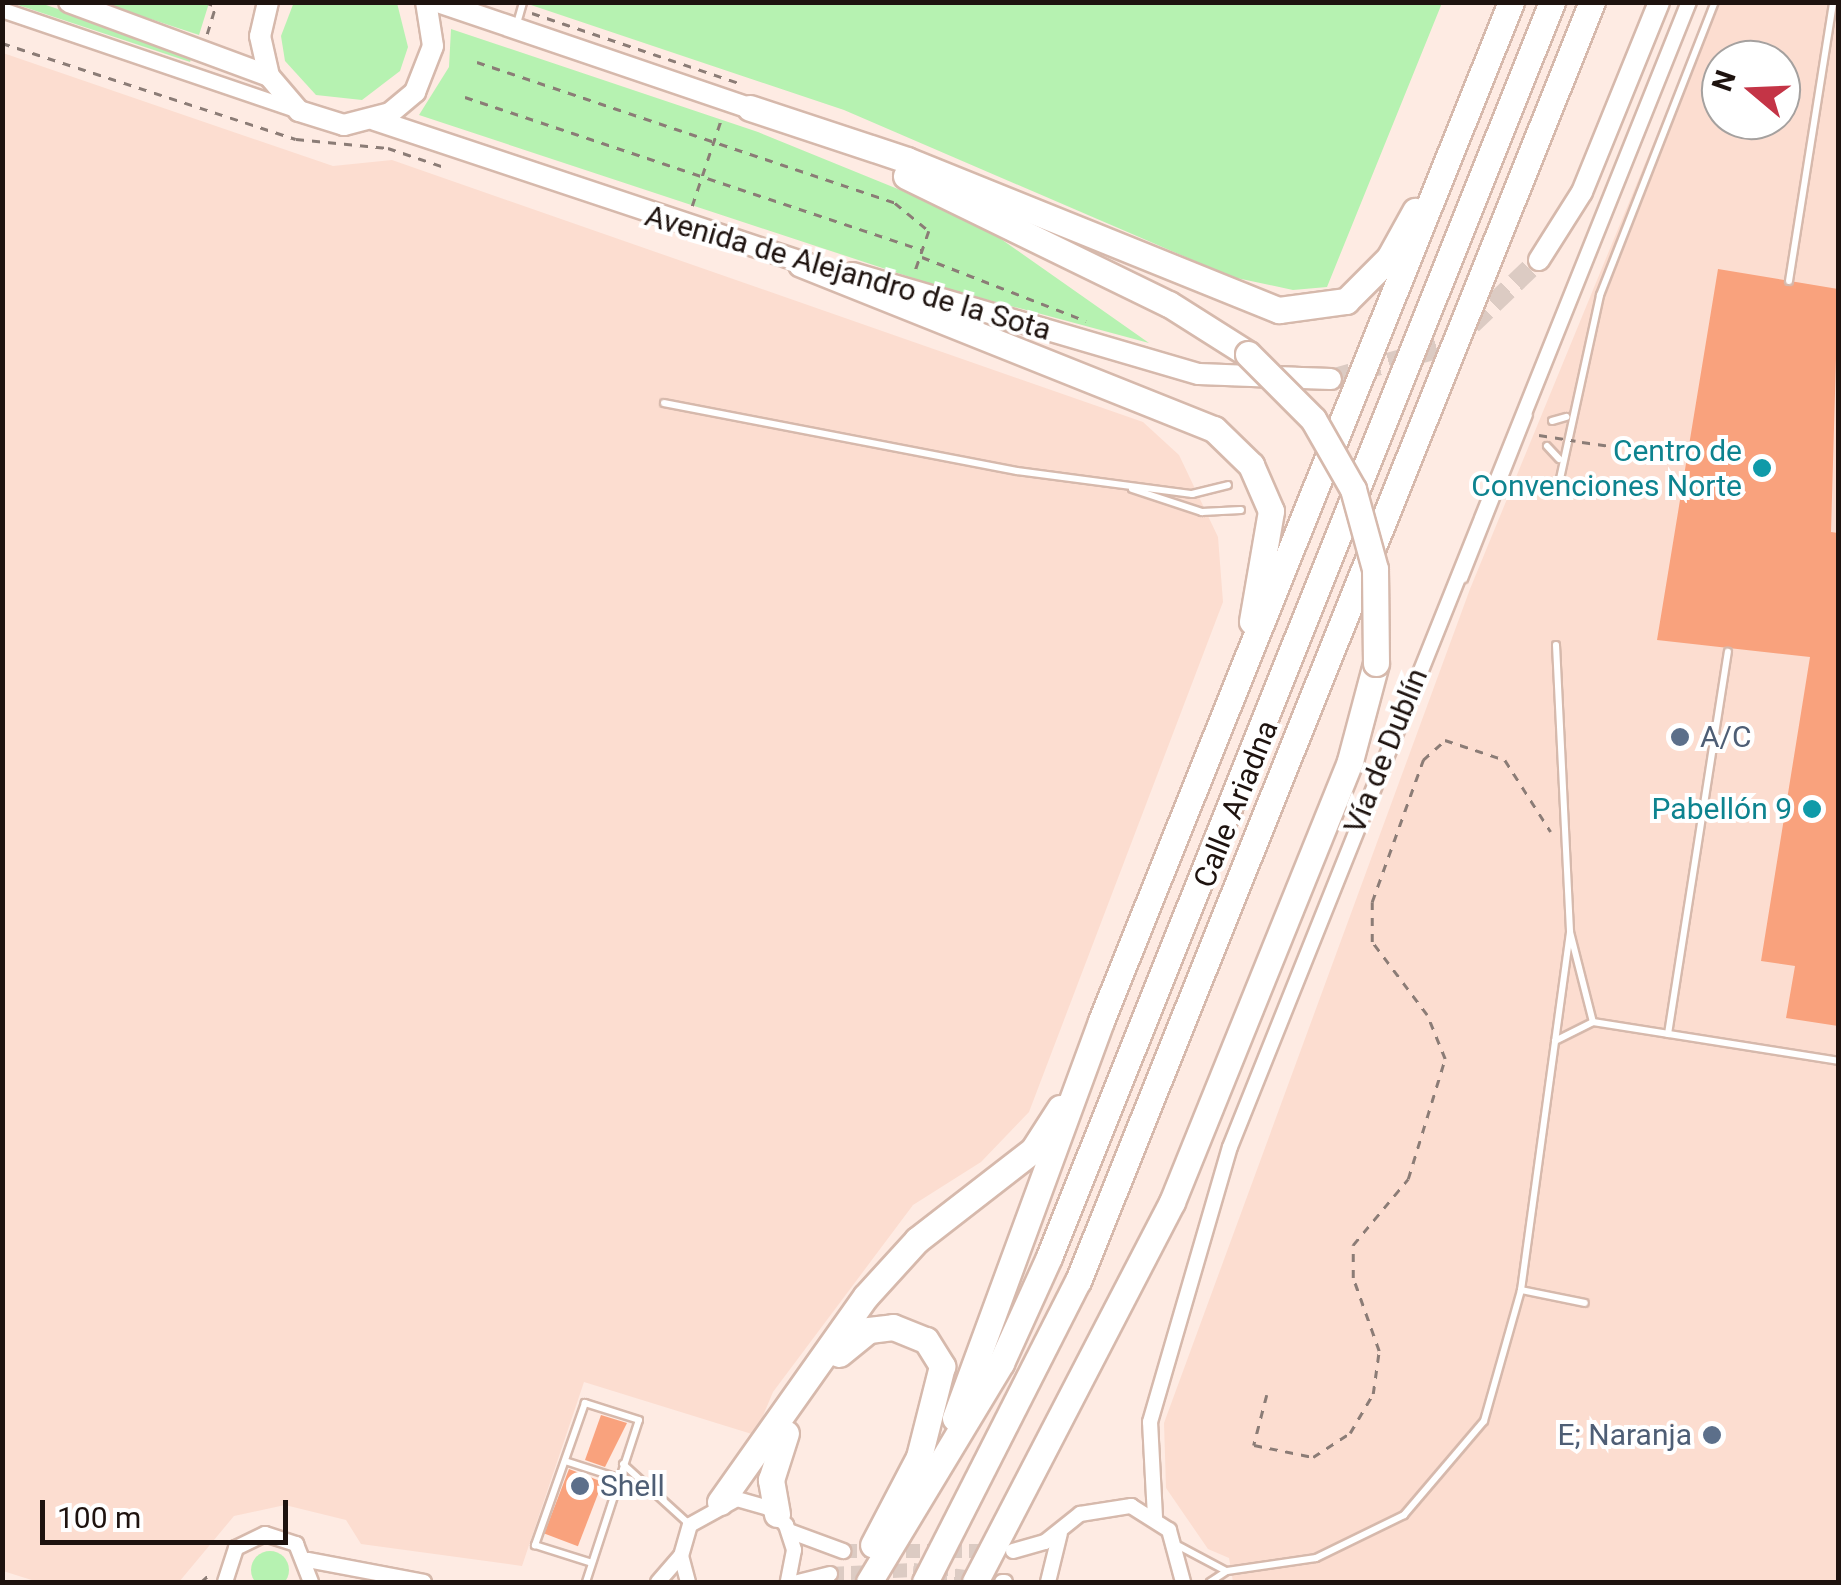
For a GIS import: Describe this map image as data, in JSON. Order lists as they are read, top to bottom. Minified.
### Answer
{"streets":{"highway":["Calle Ariadna"],"main road":["Avenida de Alejandro de la Sota"],"street":["Vía de Dublín"]},"places":["Centro de Convenciones Norte","A/C","Pabellón 9","E; Naranja","Shell"],"scale_bar":"100 m","north":"left"}
